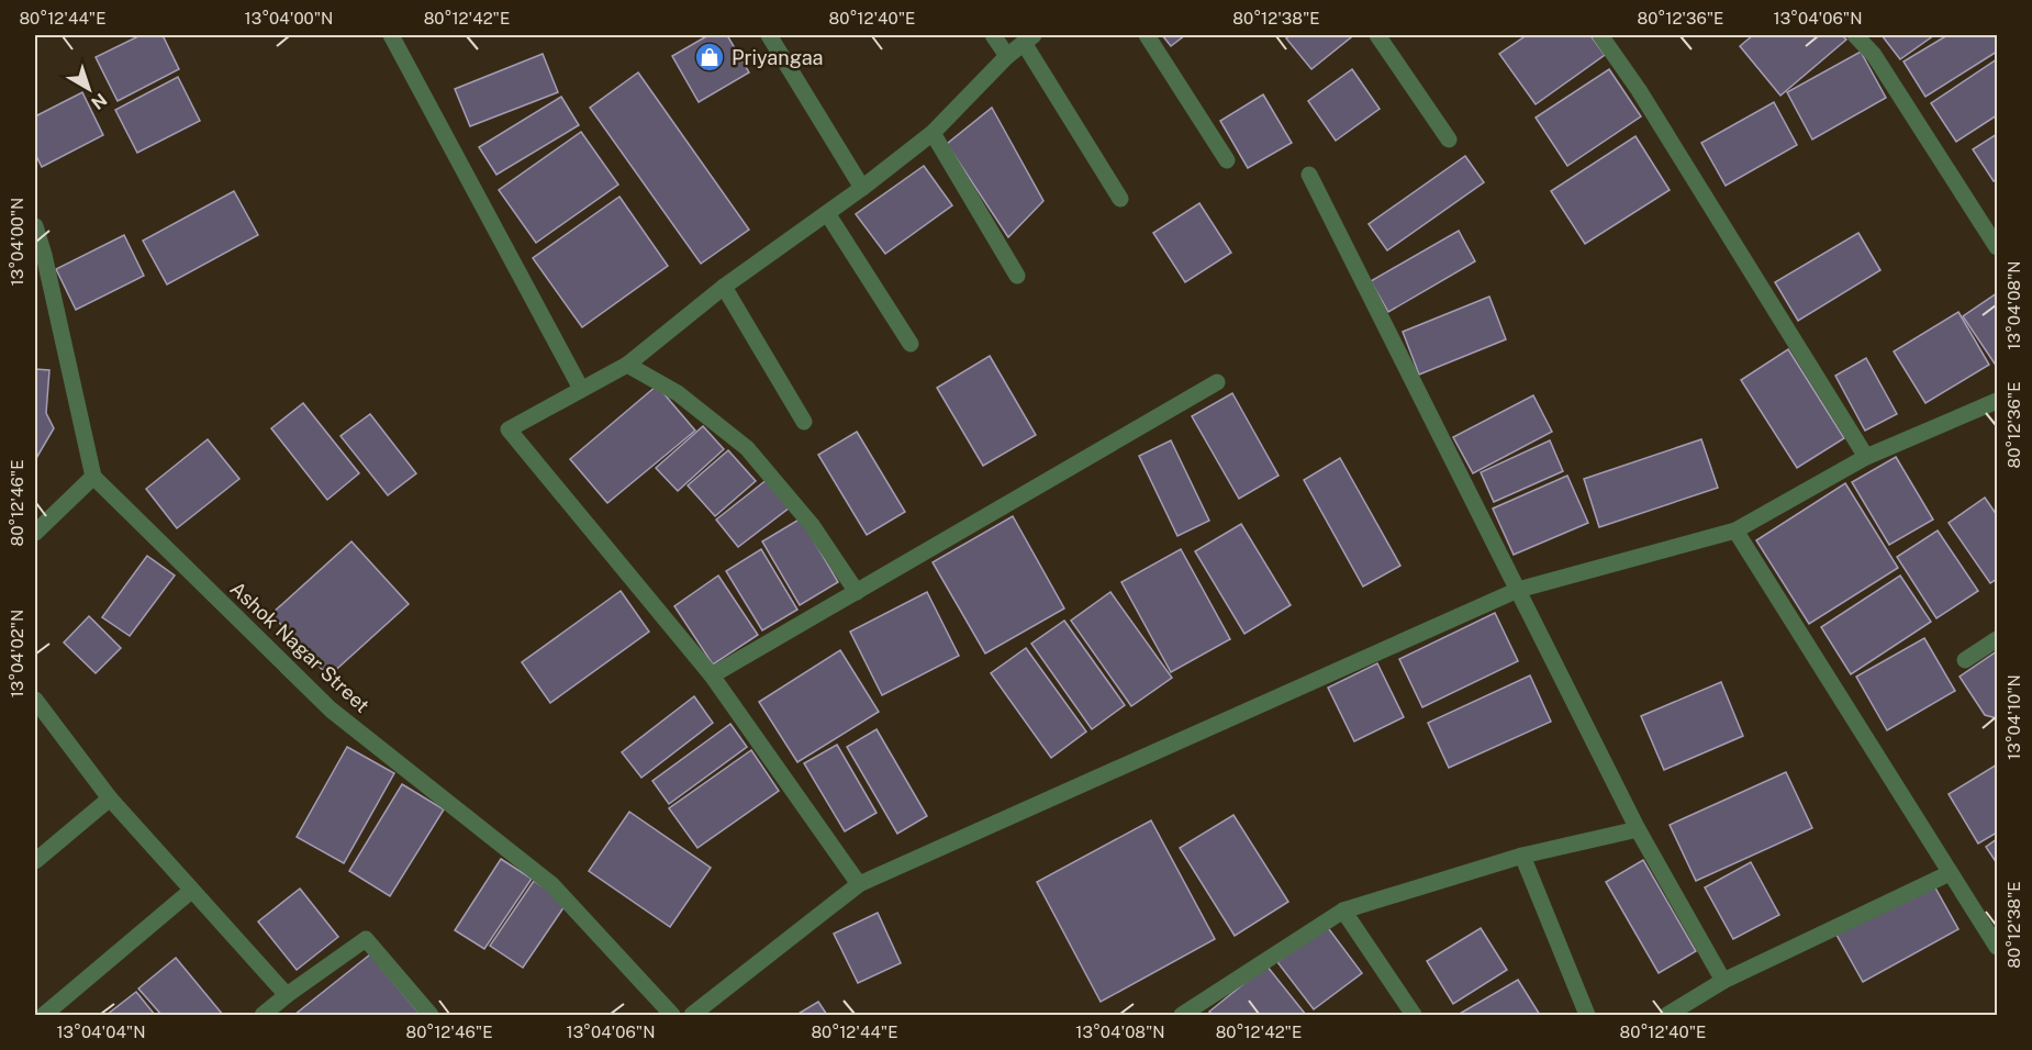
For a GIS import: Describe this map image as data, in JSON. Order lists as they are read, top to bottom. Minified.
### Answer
{"streets":{"street":["Ashok Nagar Street"]},"places":{"shop":["Priyangaa"]},"north":"bottom right","coordinates":["80°12'44\"E","13°04'00\"N","80°12'42\"E","80°12'40\"E","80°12'38\"E","80°12'36\"E","13°04'06\"N","13°04'08\"N","80°12'46\"E","13°04'02\"N","13°04'10\"N","13°04'04\"N"]}
